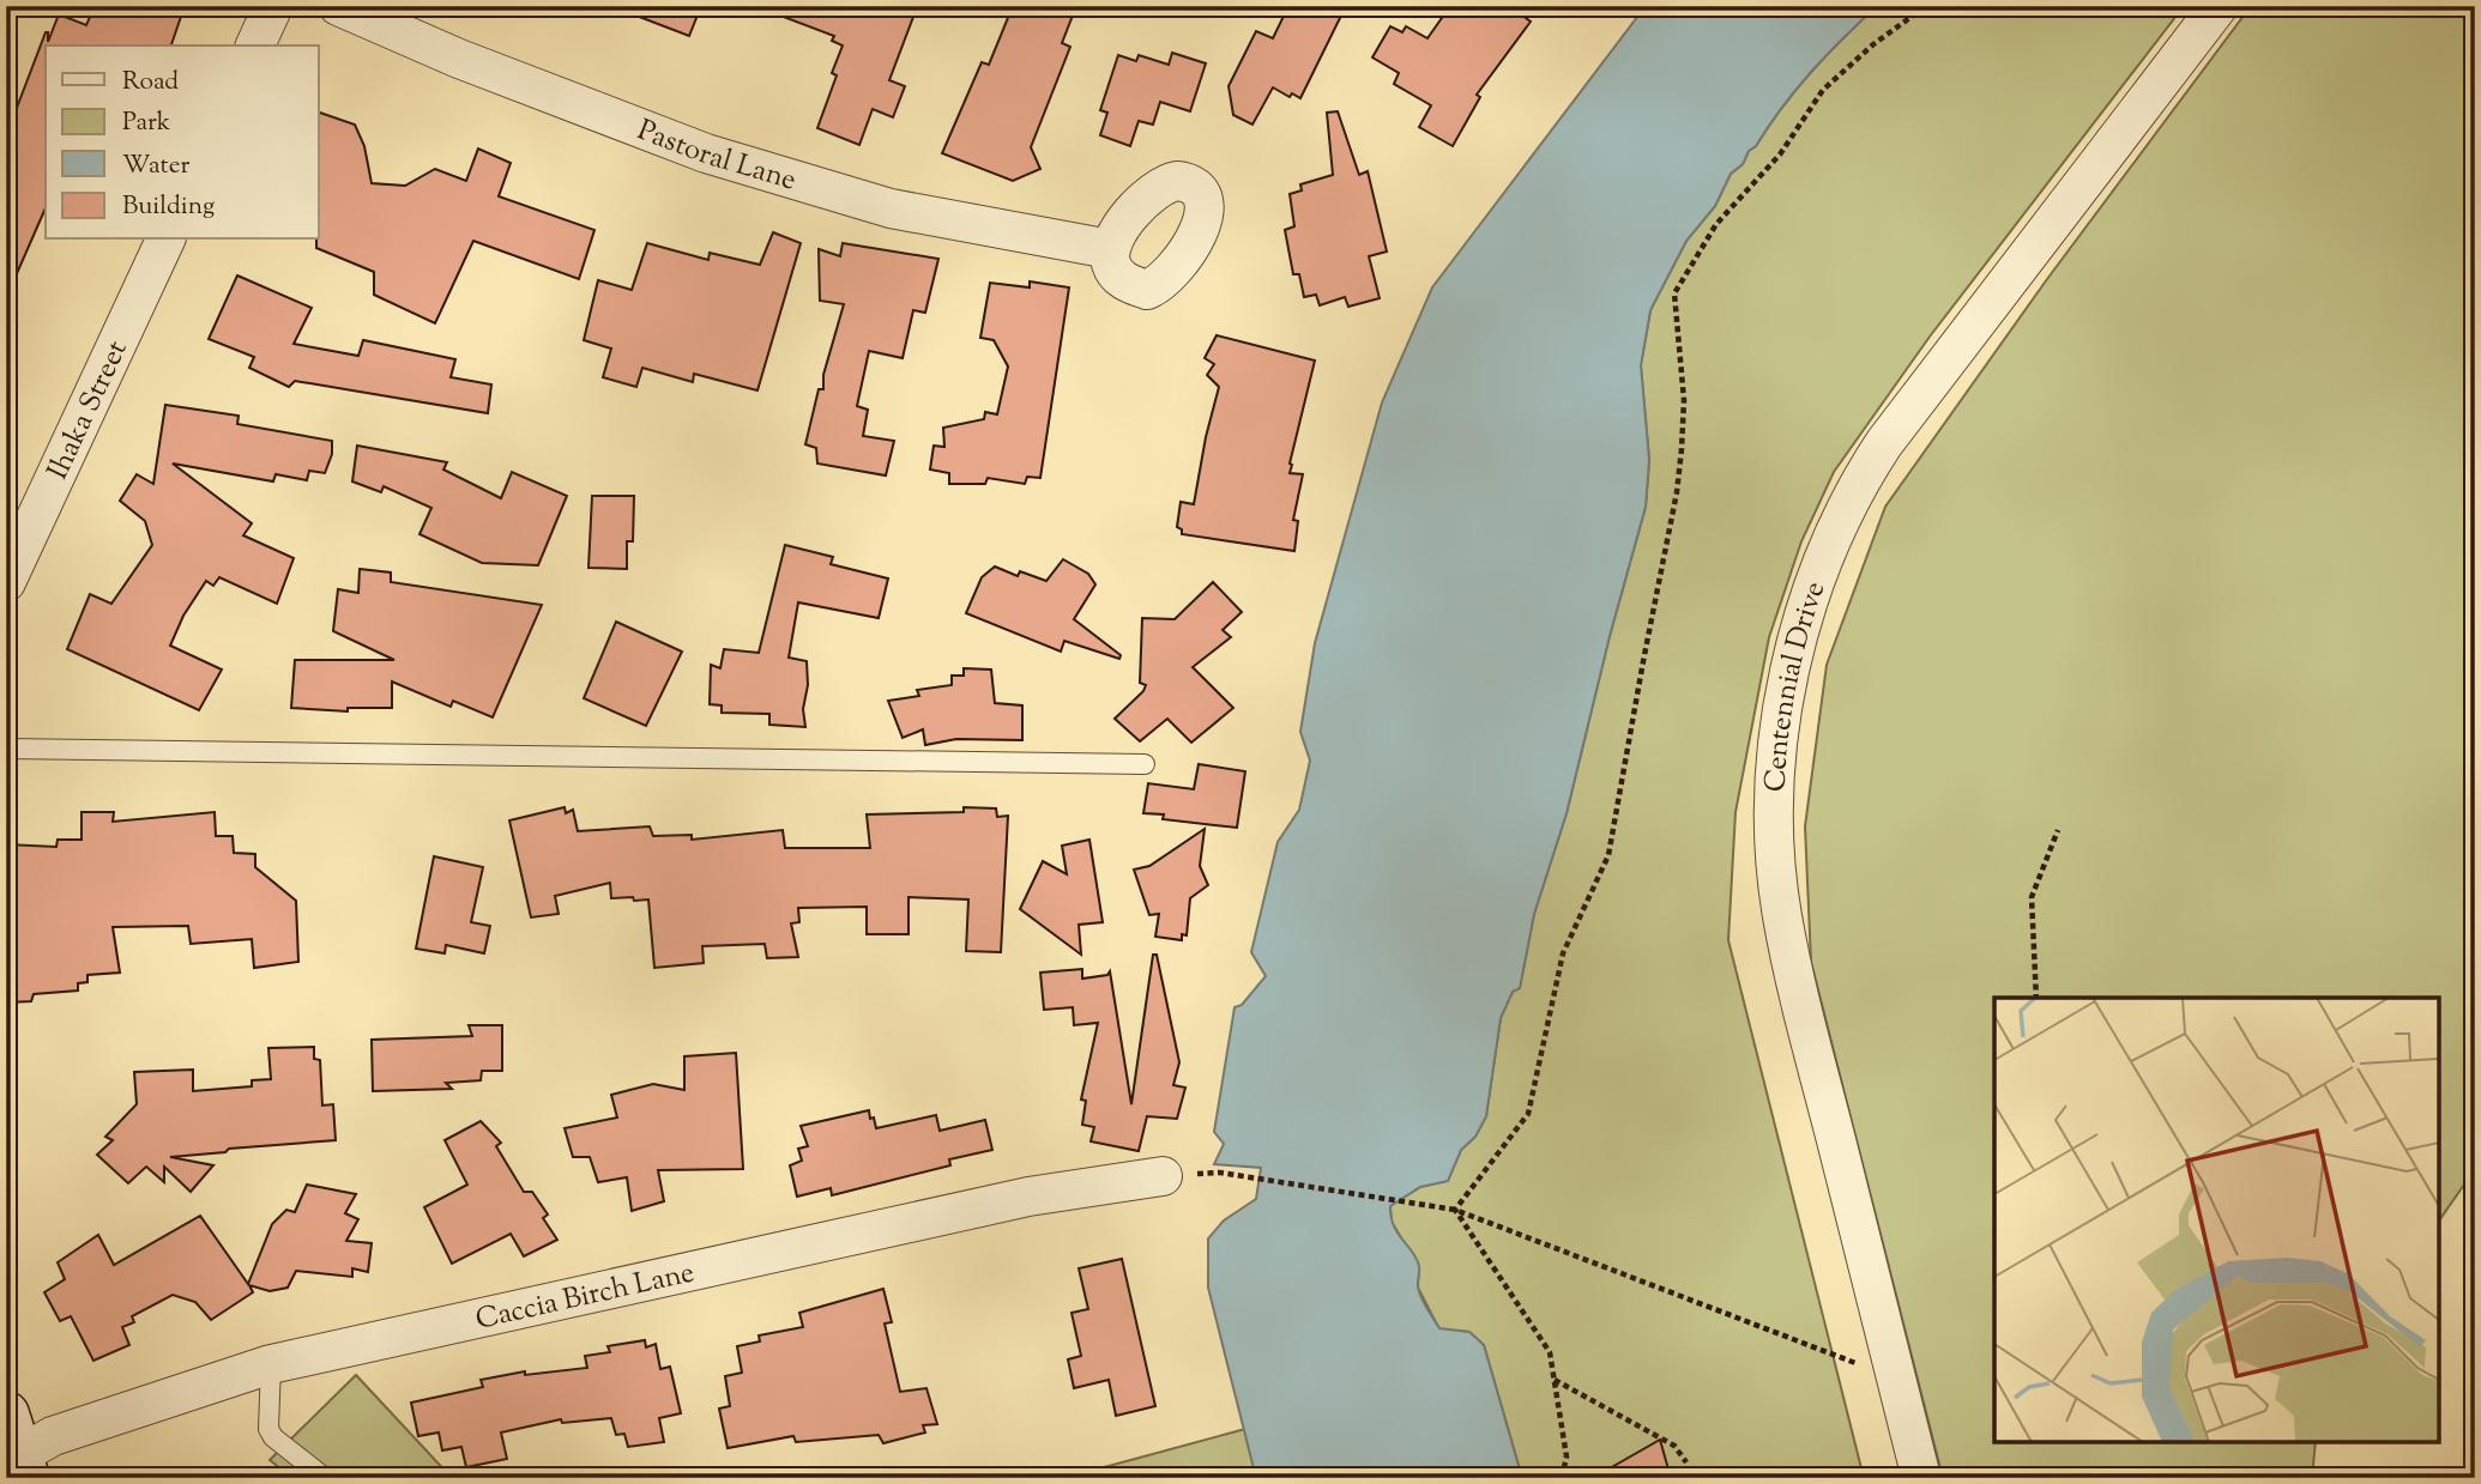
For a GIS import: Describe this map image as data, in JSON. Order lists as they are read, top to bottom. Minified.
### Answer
{"streets":{"street":["Pastoral Lane","Ihaka Street","Centennial Drive","Caccia Birch Lane"]},"legend":["Road","Park","Water","Building"]}
